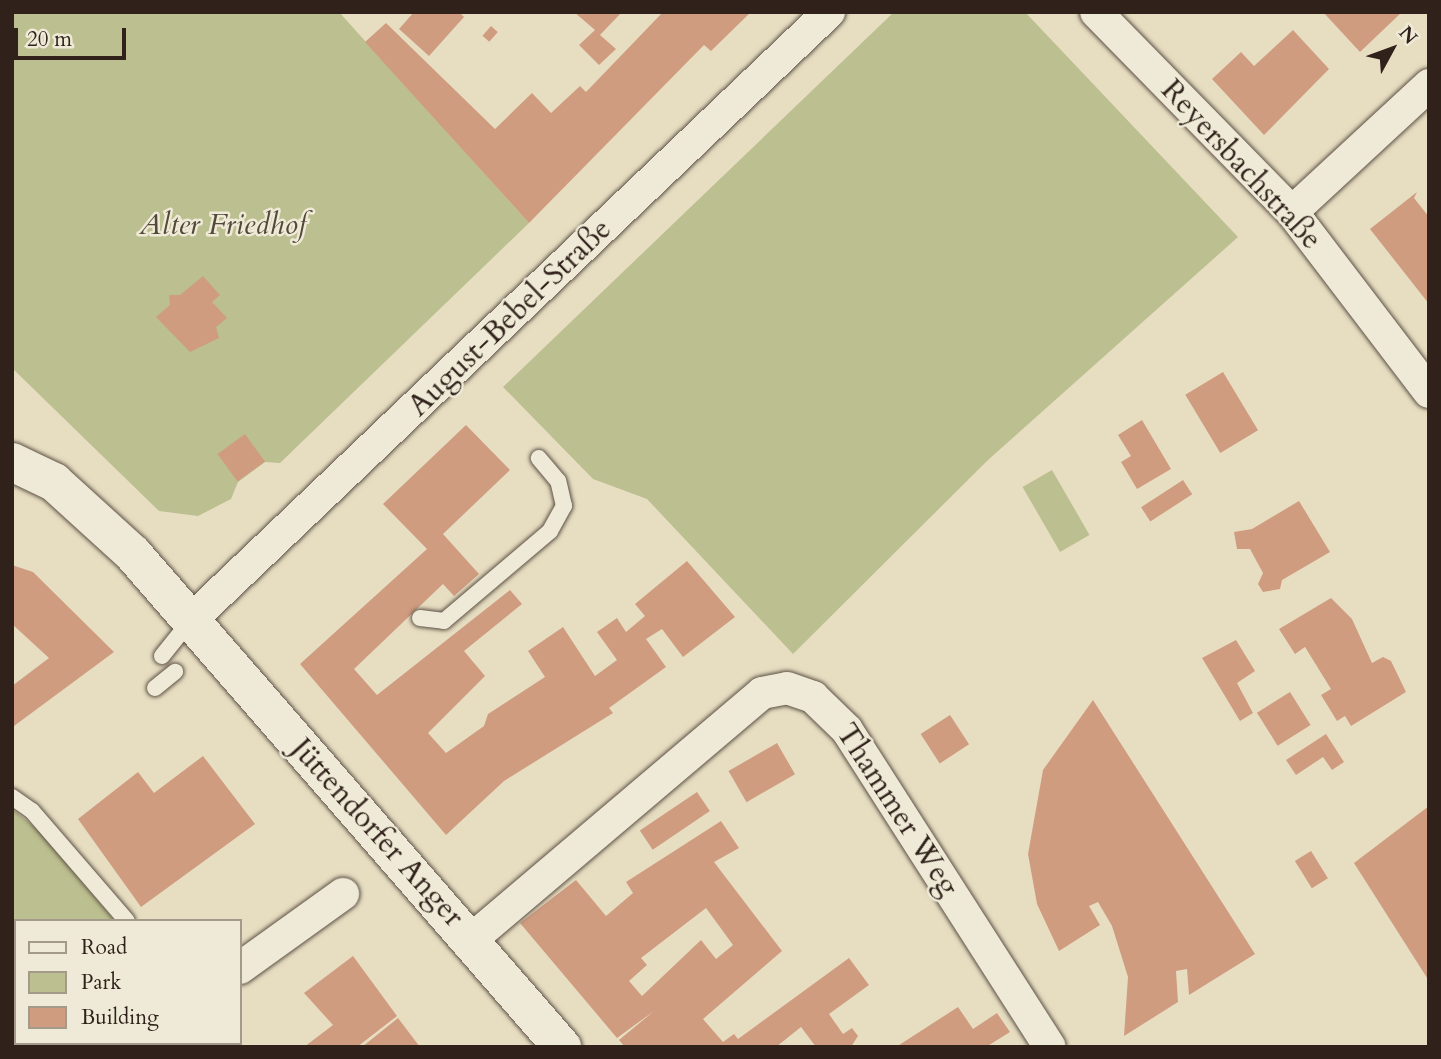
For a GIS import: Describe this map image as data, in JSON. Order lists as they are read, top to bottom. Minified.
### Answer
{"streets":{"main road":["Jüttendorfer Anger"],"street":["Reyersbachstraße","August-Bebel-Straße","Thammer Weg"]},"crossings":[["August-Bebel-Straße","Jüttendorfer Anger"],["Thammer Weg","Jüttendorfer Anger"]],"parks":["Alter Friedhof"],"legend":["Road","Park","Building"],"scale_bar":"20 m","north":"top right"}
